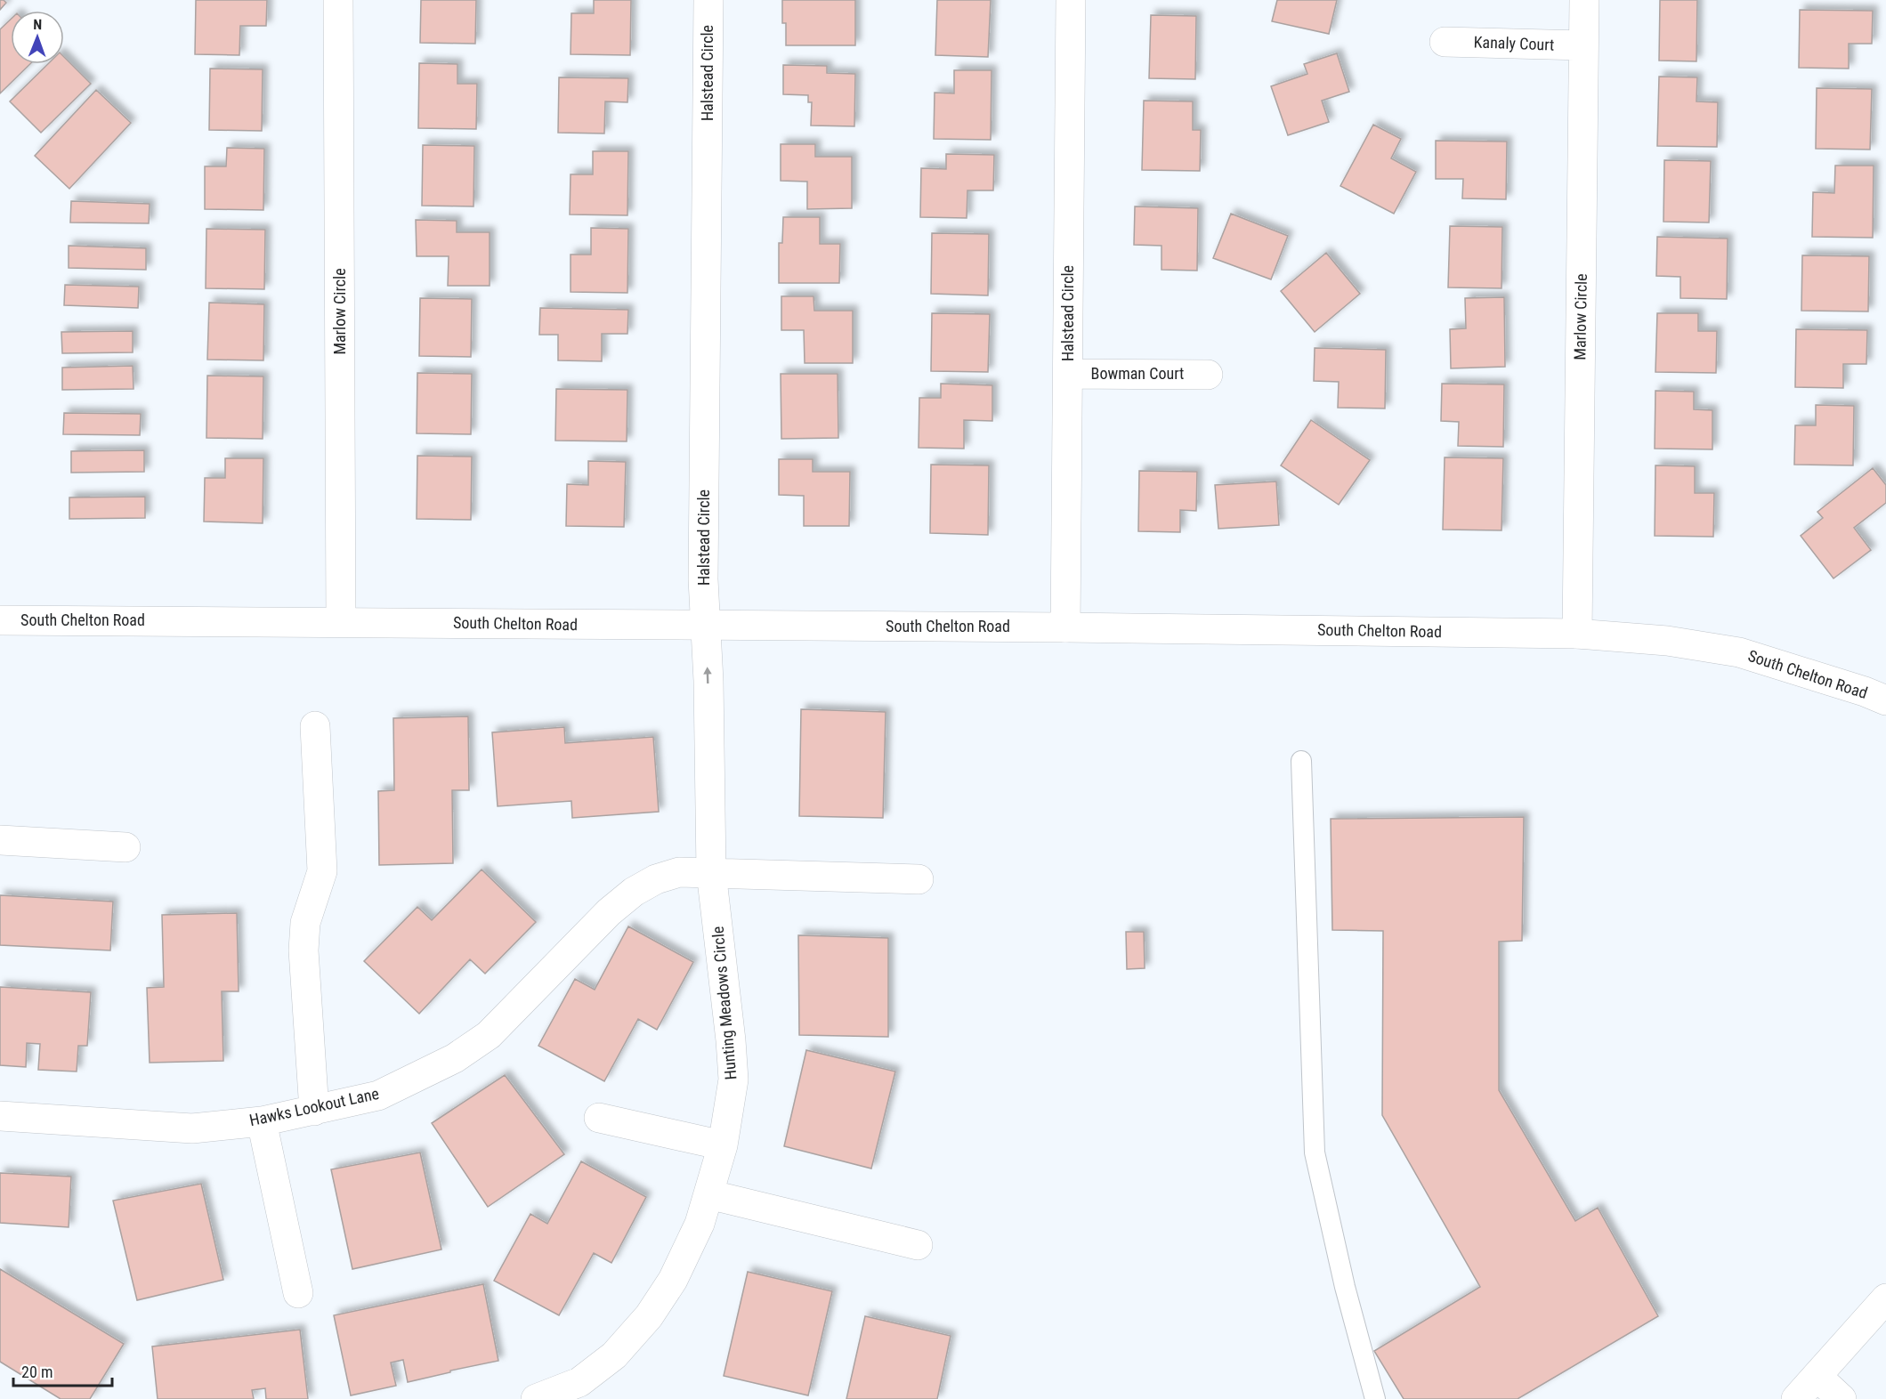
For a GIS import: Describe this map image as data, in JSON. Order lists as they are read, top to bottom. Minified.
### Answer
{"streets":{"street":["Kanaly Court","Halstead Circle","Marlow Circle","Bowman Court","South Chelton Road","Hunting Meadows Circle","Hawks Lookout Lane"]},"crossings":[["Kanaly Court","Marlow Circle"],["Halstead Circle","Bowman Court"],["Halstead Circle","South Chelton Road"],["Halstead Circle","Hunting Meadows Circle"],["Marlow Circle","South Chelton Road"],["South Chelton Road","Hunting Meadows Circle"],["Hunting Meadows Circle","Hawks Lookout Lane"]],"scale_bar":"20 m","north":"top"}
